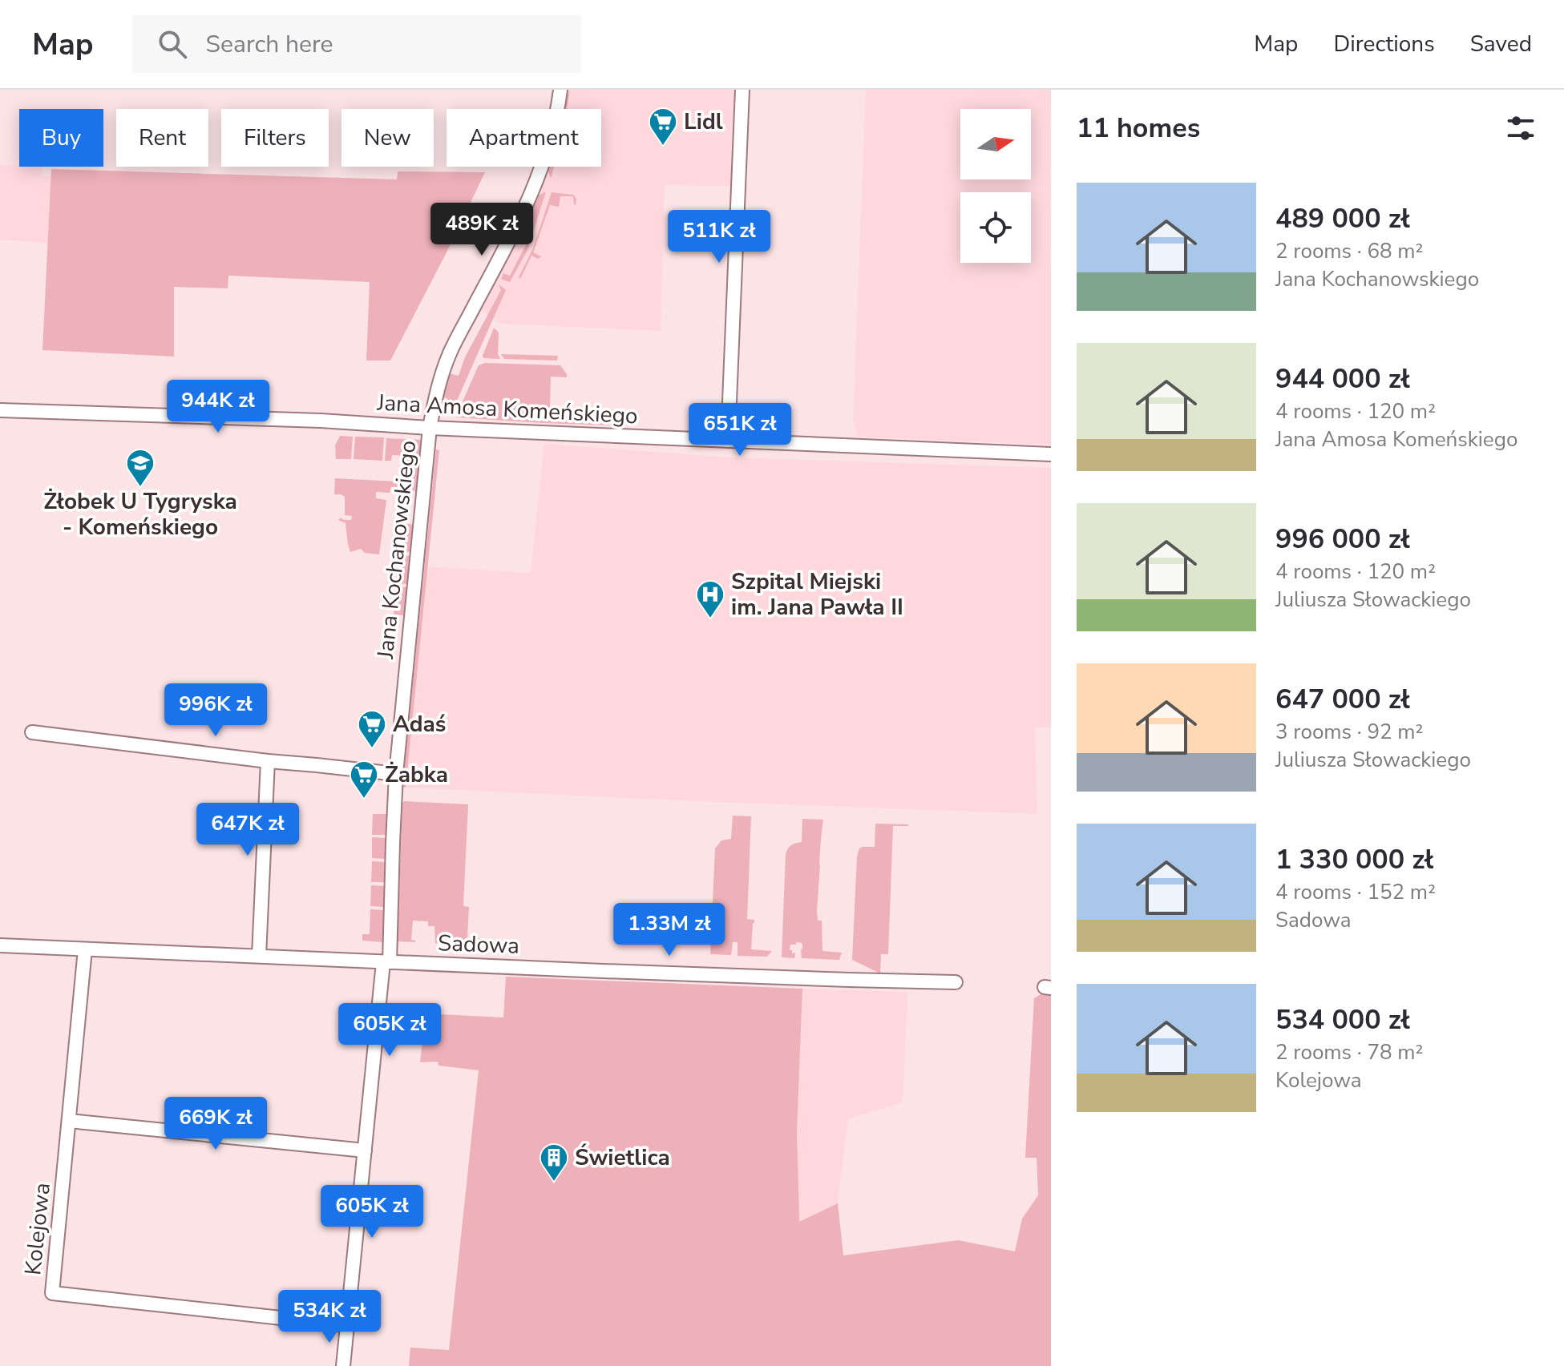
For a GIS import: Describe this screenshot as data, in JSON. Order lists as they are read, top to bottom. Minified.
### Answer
{"streets":{"street":["Jana Amosa Komeńskiego","Jana Kochanowskiego","Sadowa","Kolejowa"]},"crossings":[["Jana Amosa Komeńskiego","Jana Kochanowskiego"],["Jana Kochanowskiego","Sadowa"],["Sadowa","Kolejowa"]],"places":{"supermarket":["Lidl","Adaś","Żabka"],"school or university":["Żłobek U Tygryska - Komeńskiego"],"hospital":["Szpital Miejski im. Jana Pawła II"],"building":["Świetlica"]},"north":"right","page":{"header":"Map","search":"Search here","nav":["Map","Directions","Saved"],"heading":"11 homes","chip":["Buy","Rent","Filters","New","Apartment"],"list":[{"name":"489 000 zł","note":"2 rooms · 68 m² · Jana Kochanowskiego"},{"name":"944 000 zł","note":"4 rooms · 120 m² · Jana Amosa Komeńskiego"},{"name":"996 000 zł","note":"4 rooms · 120 m² · Juliusza Słowackiego"},{"name":"647 000 zł","note":"3 rooms · 92 m² · Juliusza Słowackiego"},{"name":"1 330 000 zł","note":"4 rooms · 152 m² · Sadowa"},{"name":"534 000 zł","note":"2 rooms · 78 m² · Kolejowa"}],"price":["489K zł","511K zł","944K zł","651K zł","996K zł","647K zł","1.33M zł","605K zł","669K zł","605K zł","534K zł"]}}
